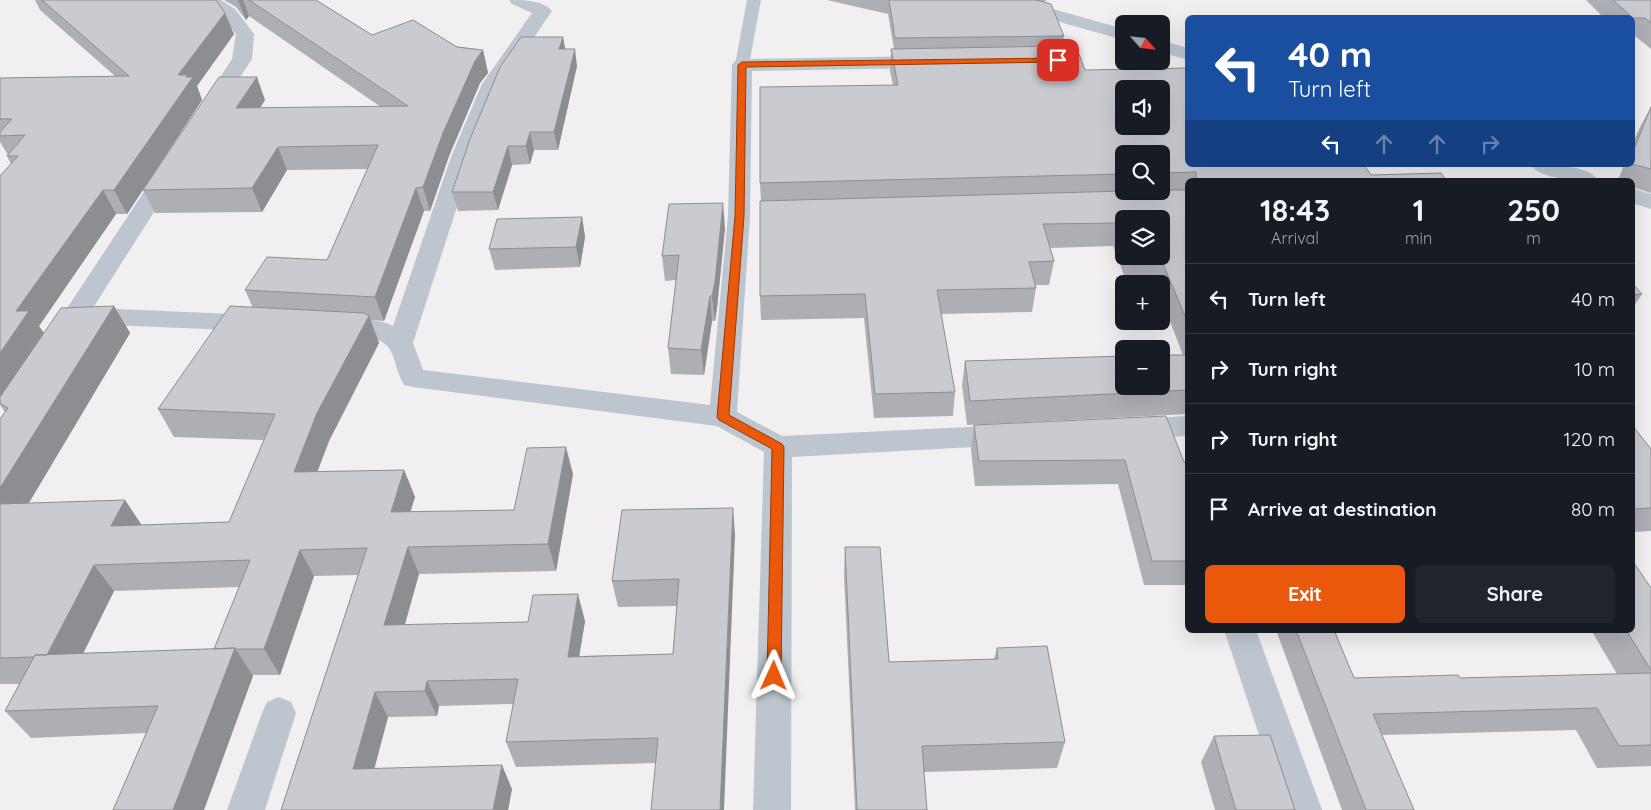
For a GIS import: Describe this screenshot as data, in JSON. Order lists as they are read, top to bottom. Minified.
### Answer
{"north":"bottom right","page":{"map_buttons":["+","−"],"turn":["40 m","Turn left"],"eta":["18:43","Arrival","1","min","250","m"],"list":[{"name":"Turn left","value":"40 m"},{"name":"Turn right","value":"10 m"},{"name":"Turn right","value":"120 m"},{"name":"Arrive at destination","value":"80 m"}],"buttons":["Exit","Share"]}}
